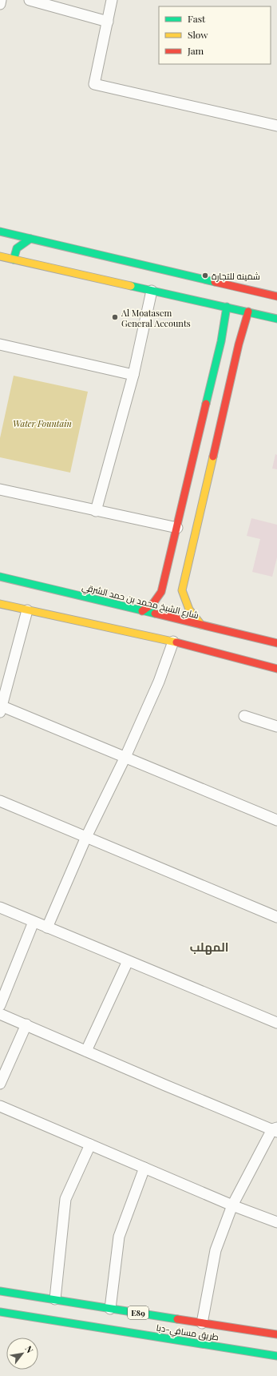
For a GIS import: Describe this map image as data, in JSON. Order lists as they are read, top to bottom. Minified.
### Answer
{"streets":{"main road":["شارع الشيخ محمد بن حمد الشرقي","E89","طريق مسافي-دبا"]},"districts":["المهلب"],"parks":["Water Fountain"],"places":["شمينه للتجارة","Al Moatasem General Accounts"],"legend":["Fast","Slow","Jam"],"north":"top right"}
